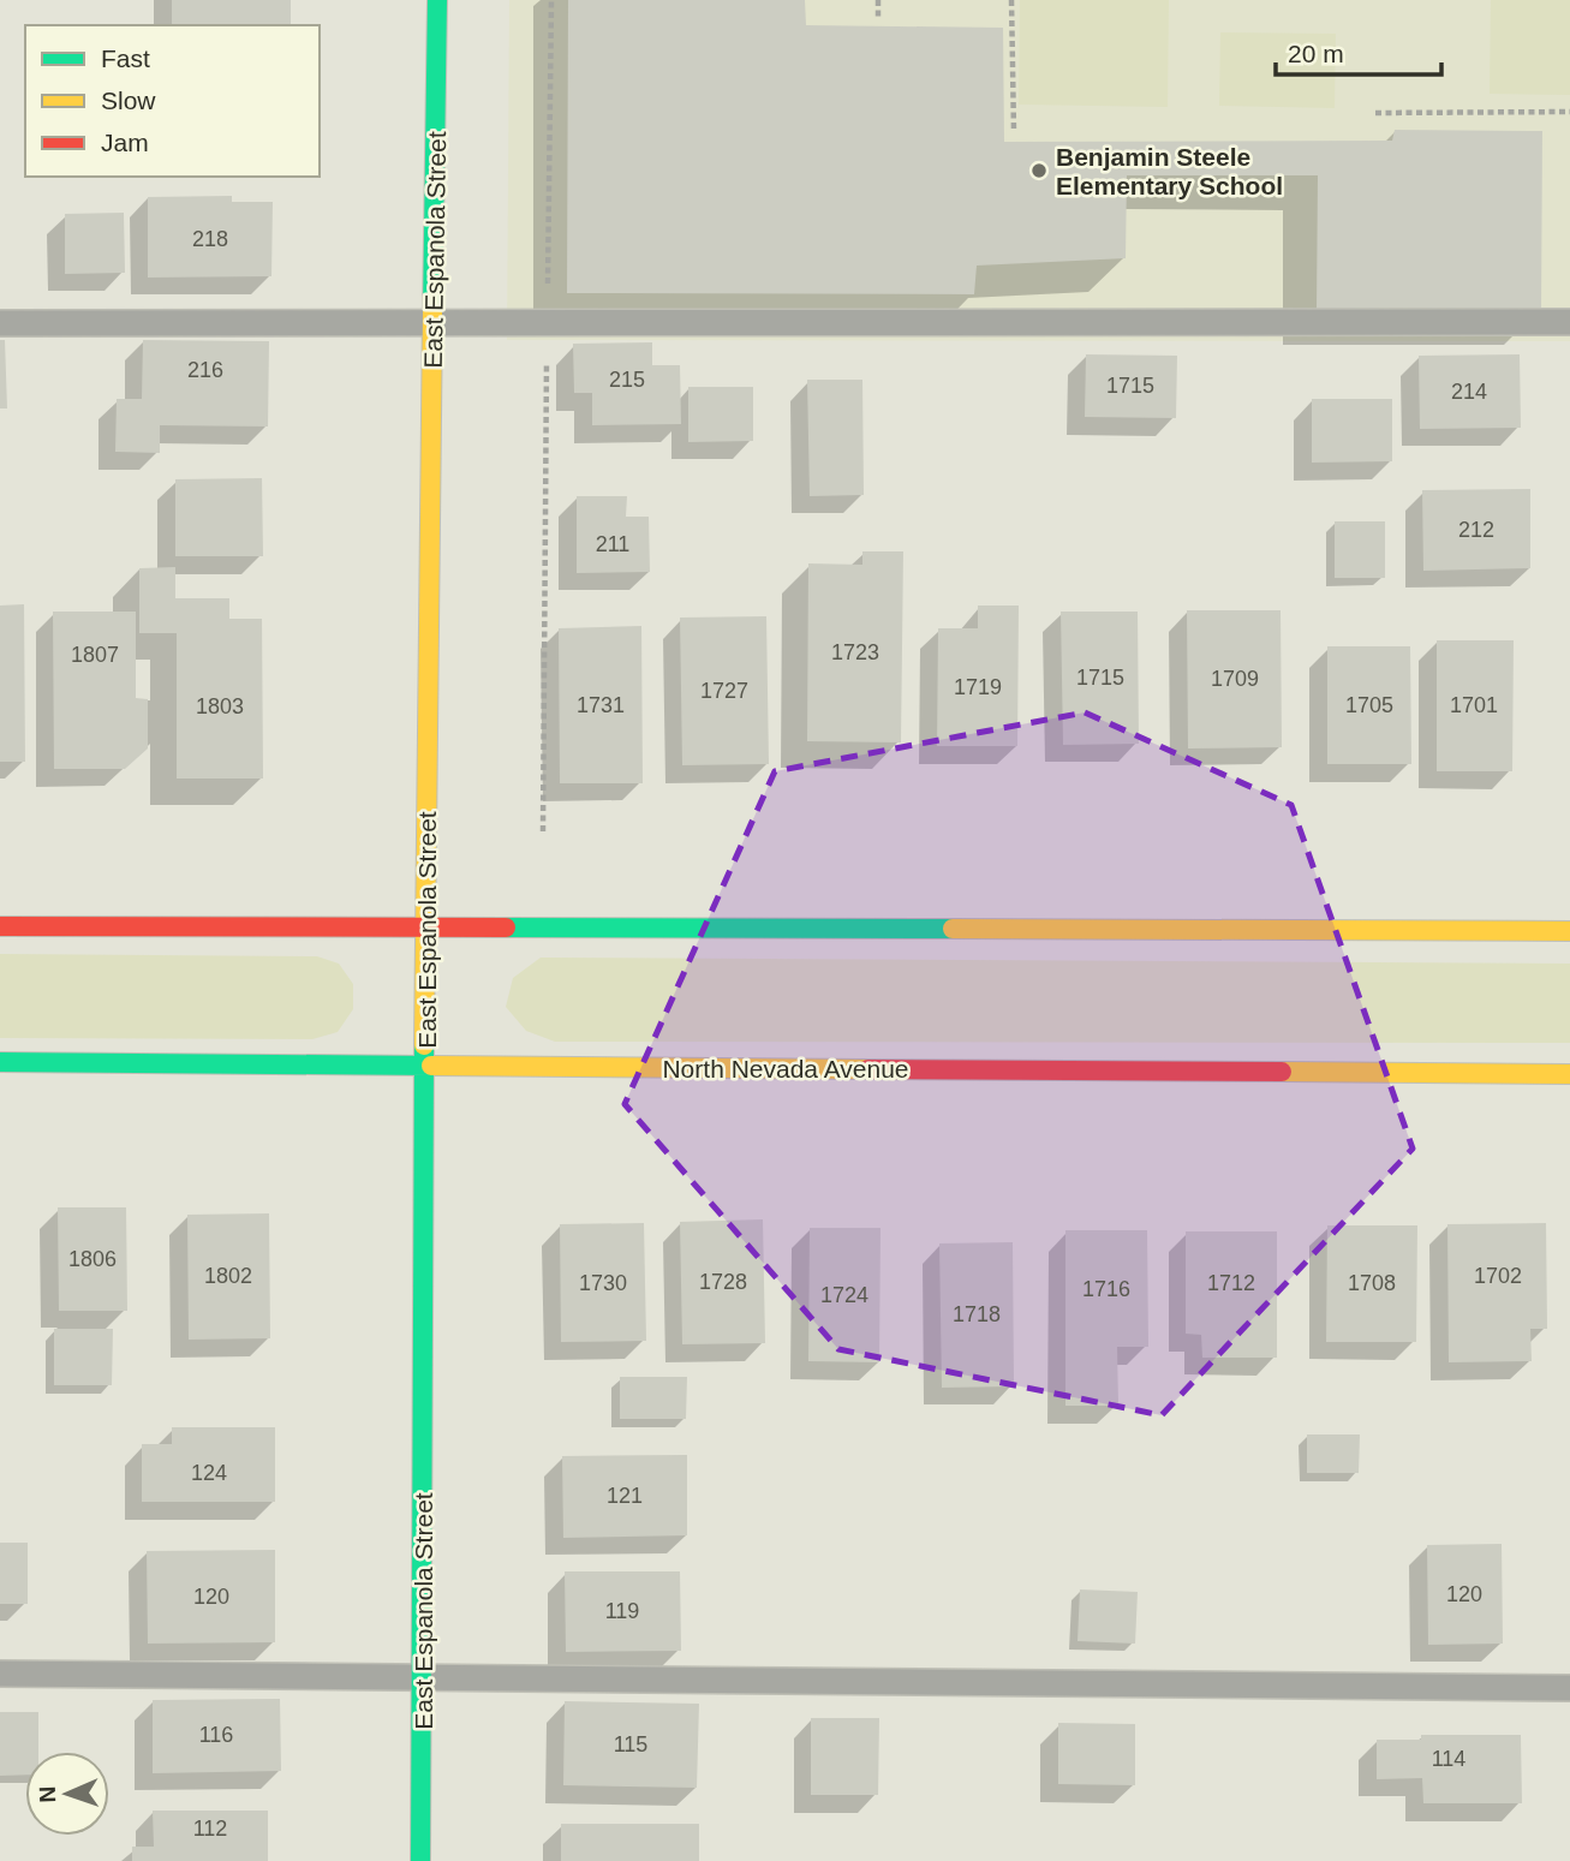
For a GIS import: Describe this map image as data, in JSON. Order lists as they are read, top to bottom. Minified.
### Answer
{"streets":{"main road":["East Espanola Street","North Nevada Avenue"]},"crossings":[["East Espanola Street","North Nevada Avenue"]],"places":["Benjamin Steele Elementary School"],"house_numbers":["218","216","215","1715","214","212","211","1723","1807","1715","1709","1719","1727","1731","1705","1701","1803","1806","1802","1702","1728","1730","1712","1708","1716","1724","1718","124","121","120","120","119","116","115","114","112"],"legend":["Fast","Slow","Jam"],"scale_bar":"20 m","north":"left"}
